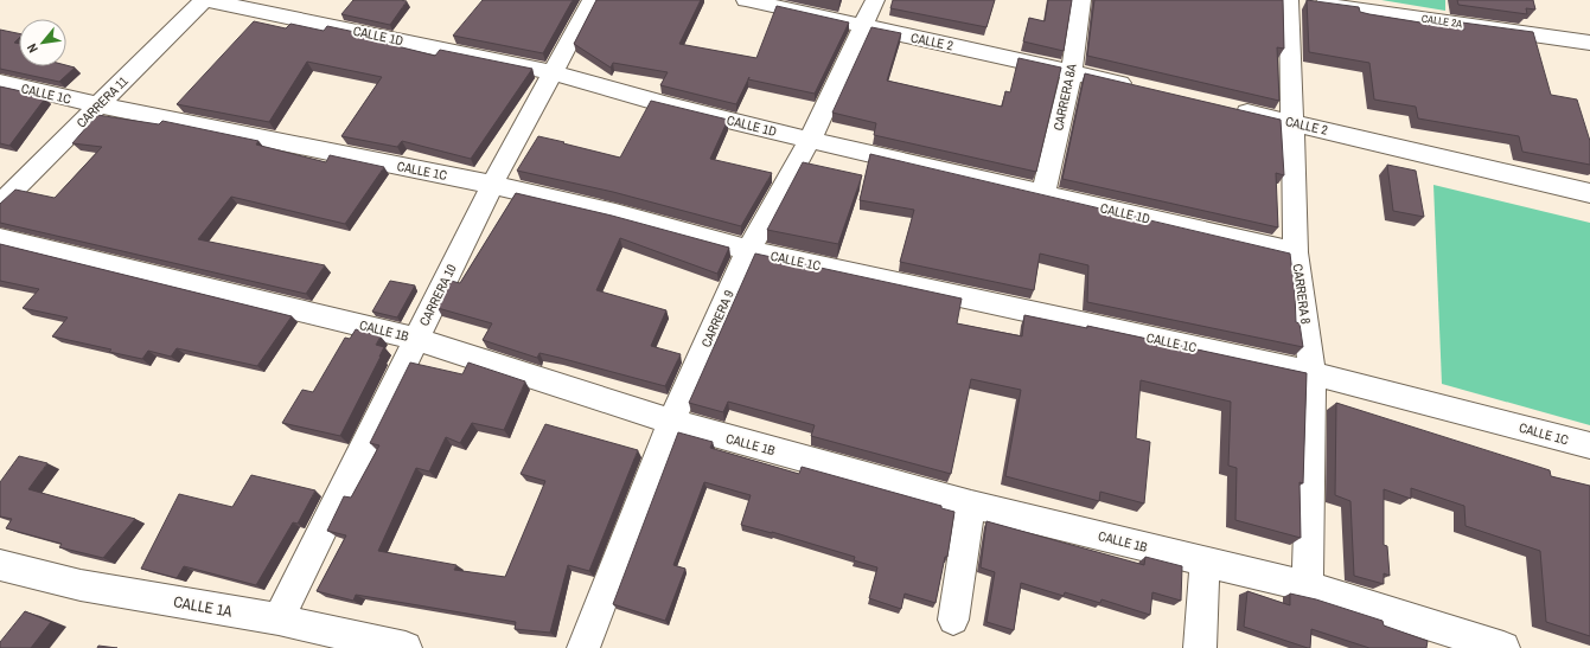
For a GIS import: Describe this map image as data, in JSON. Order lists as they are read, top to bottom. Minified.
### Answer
{"streets":{"street":["CALLE 2A","CALLE 1D","CALLE 2","CALLE 1C","CARRERA 8A","CARRERA 11","CARRERA 8","CARRERA 10","CARRERA 9","CALLE 1B","CALLE 1A"]},"crossings":[["CALLE 1D","CARRERA 8A"],["CALLE 1D","CARRERA 11"],["CALLE 1D","CARRERA 8"],["CALLE 1D","CARRERA 10"],["CALLE 1D","CARRERA 9"],["CALLE 2","CARRERA 8A"],["CALLE 2","CARRERA 8"],["CALLE 2","CARRERA 9"],["CALLE 1C","CARRERA 11"],["CALLE 1C","CARRERA 8"],["CALLE 1C","CARRERA 10"],["CALLE 1C","CARRERA 9"],["CARRERA 8","CALLE 1B"],["CARRERA 10","CALLE 1B"],["CARRERA 10","CALLE 1A"],["CARRERA 9","CALLE 1B"]],"north":"bottom left"}
